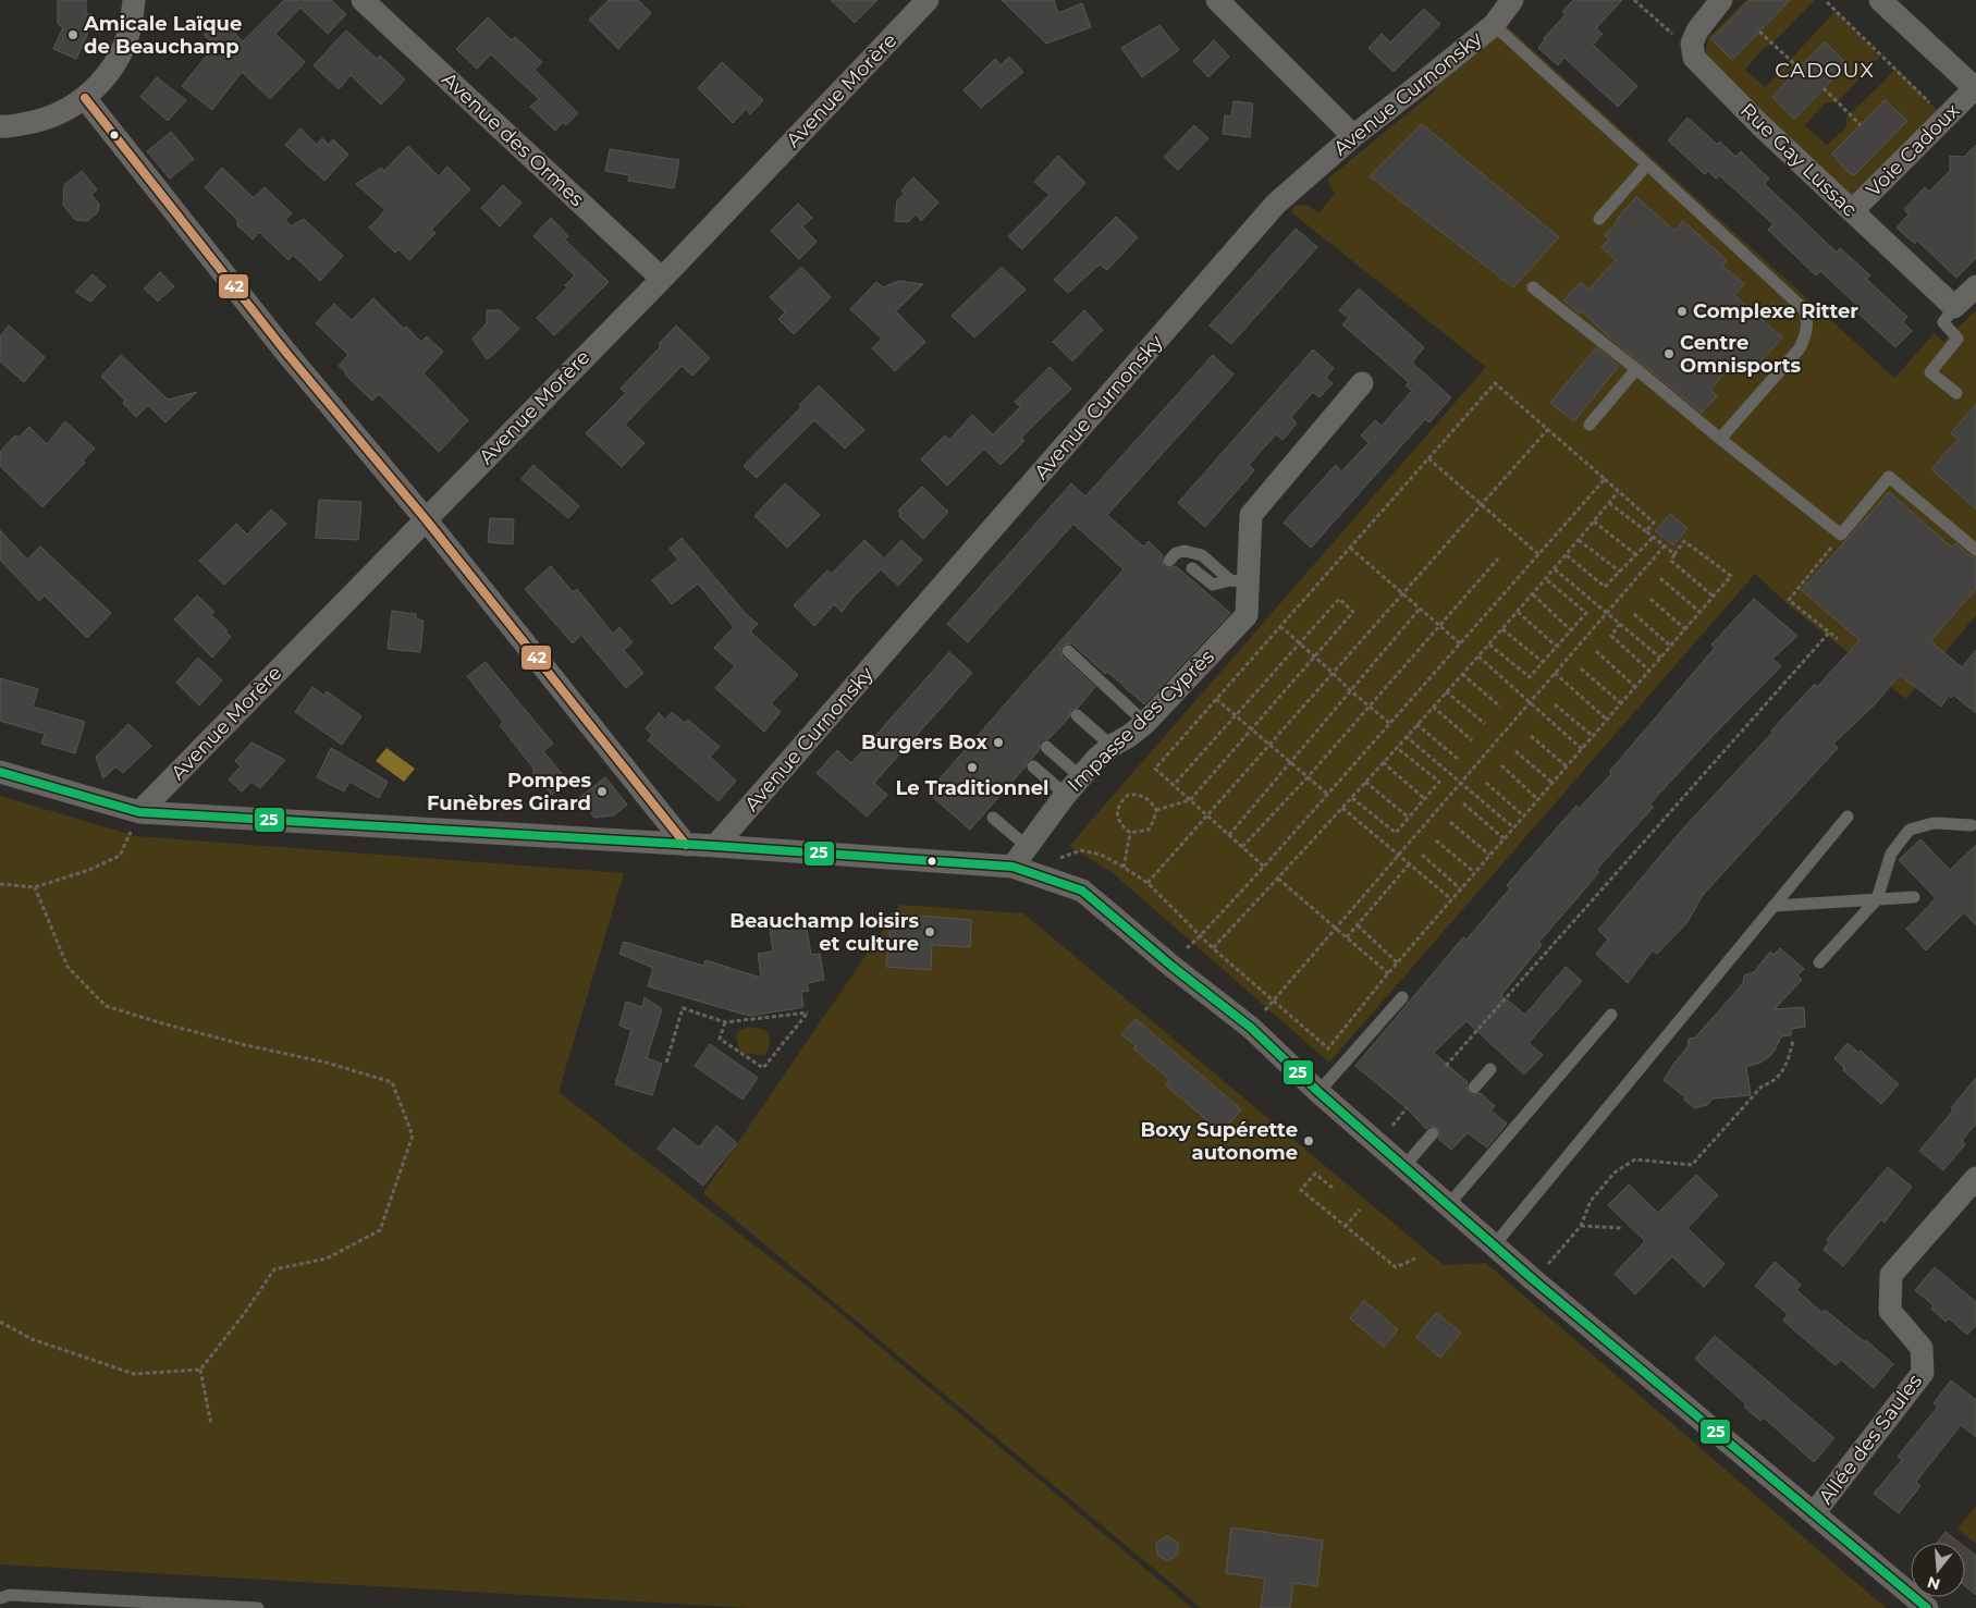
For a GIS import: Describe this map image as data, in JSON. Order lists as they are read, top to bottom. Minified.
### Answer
{"streets":{"street":["Avenue Morère","Avenue Curnonsky","Avenue des Ormes","Voie Cadoux","Rue Gay Lussac","Impasse des Cyprès","Allée des Saules"]},"crossings":[["Avenue Morère","Avenue des Ormes"],["Voie Cadoux","Rue Gay Lussac"]],"districts":["CADOUX"],"places":["Amicale Laïque de Beauchamp","Complexe Ritter","Centre Omnisports","Burgers Box","Le Traditionnel","Pompes Funèbres Girard","Beauchamp loisirs et culture","Boxy Supérette autonome"],"lines":["transit line 42","transit line 25"],"north":"bottom"}
